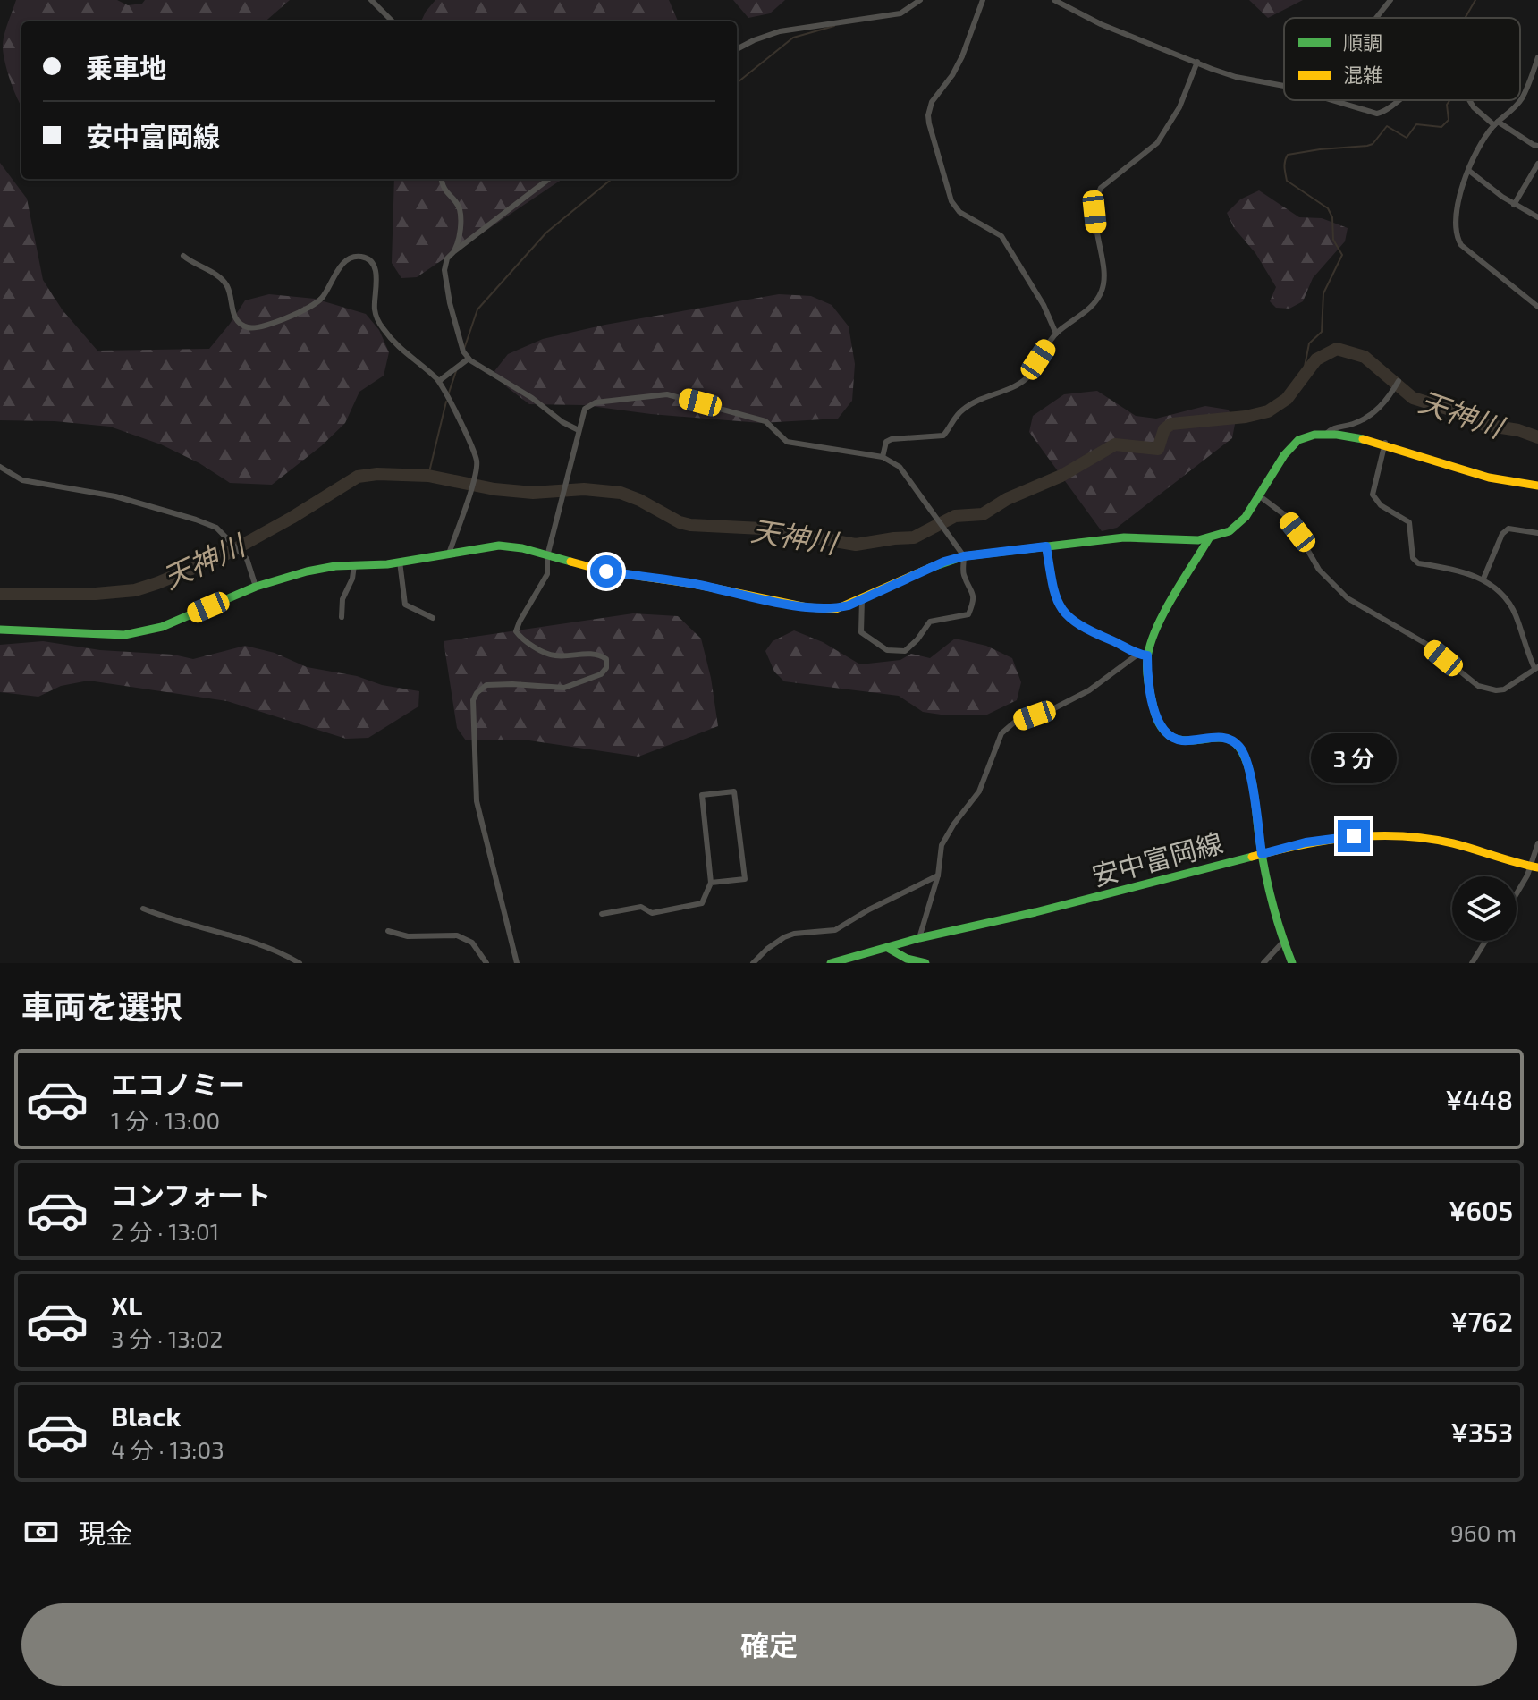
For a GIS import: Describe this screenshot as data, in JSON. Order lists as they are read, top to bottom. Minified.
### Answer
{"streets":{"street":["安中富岡線"]},"water":["天神川"],"legend":["順調","混雑"],"page":{"banner":["乗車地","安中富岡線"],"bubble":"3 分","heading":"車両を選択","list":[{"name":"エコノミー","note":"1 分 · 13:00","value":"¥448"},{"name":"コンフォート","note":"2 分 · 13:01","value":"¥605"},{"name":"XL","note":"3 分 · 13:02","value":"¥762"},{"name":"Black","note":"4 分 · 13:03","value":"¥353"}],"pay":["現金","960 m"],"buttons":"確定"}}
